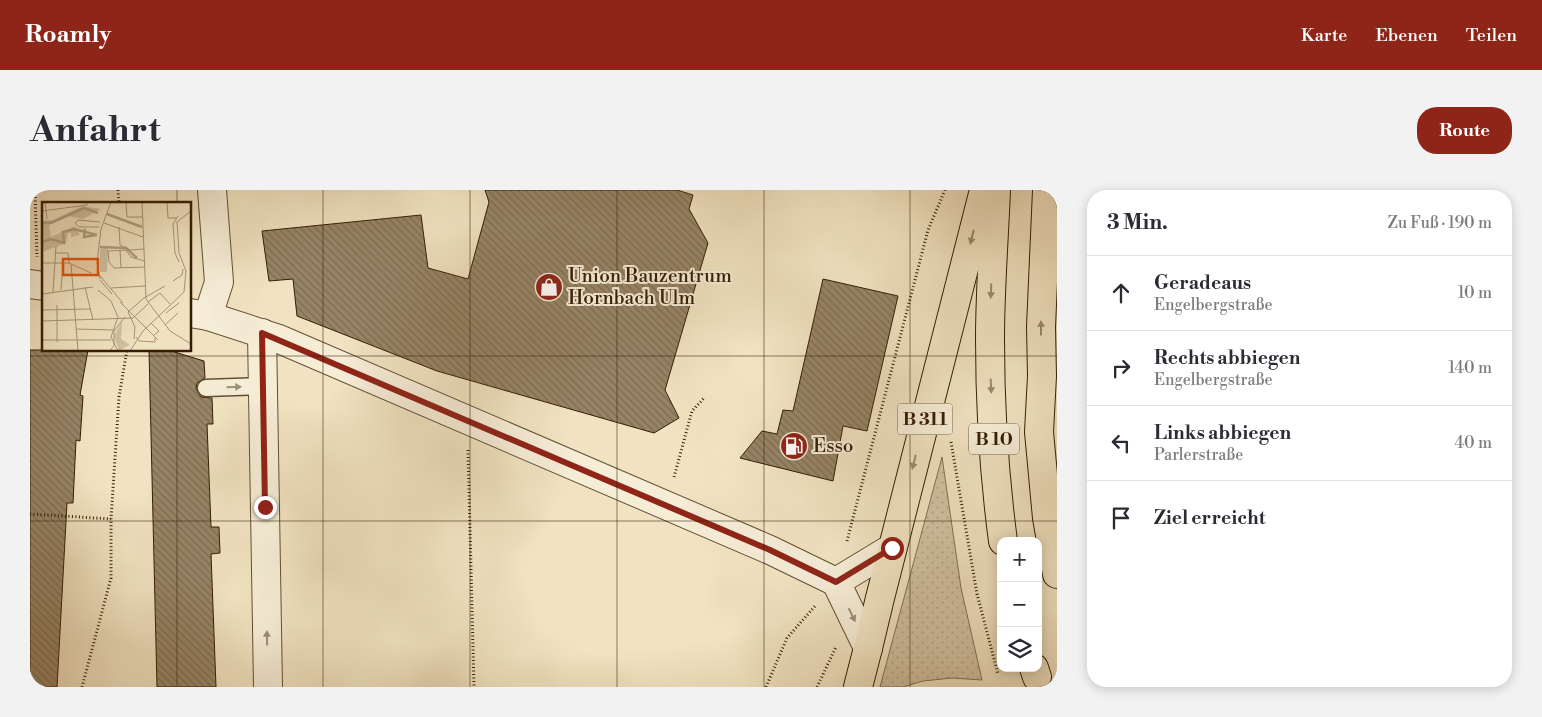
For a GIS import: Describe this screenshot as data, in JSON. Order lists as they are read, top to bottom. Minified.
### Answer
{"streets":{"main road":["B 311","B 10"]},"places":{"shop":["Union Bauzentrum Hornbach Ulm"],"fuel station":["Esso"]},"page":{"header":"Roamly","nav":["Karte","Ebenen","Teilen"],"buttons":"Route","title":"Anfahrt","heading":["3 Min.","Zu Fuß · 190 m"],"list":[["Geradeaus","Engelbergstraße","10 m"],["Rechts abbiegen","Engelbergstraße","140 m"],["Links abbiegen","Parlerstraße","40 m"],"Ziel erreicht"],"map_buttons":["+","−"]}}
